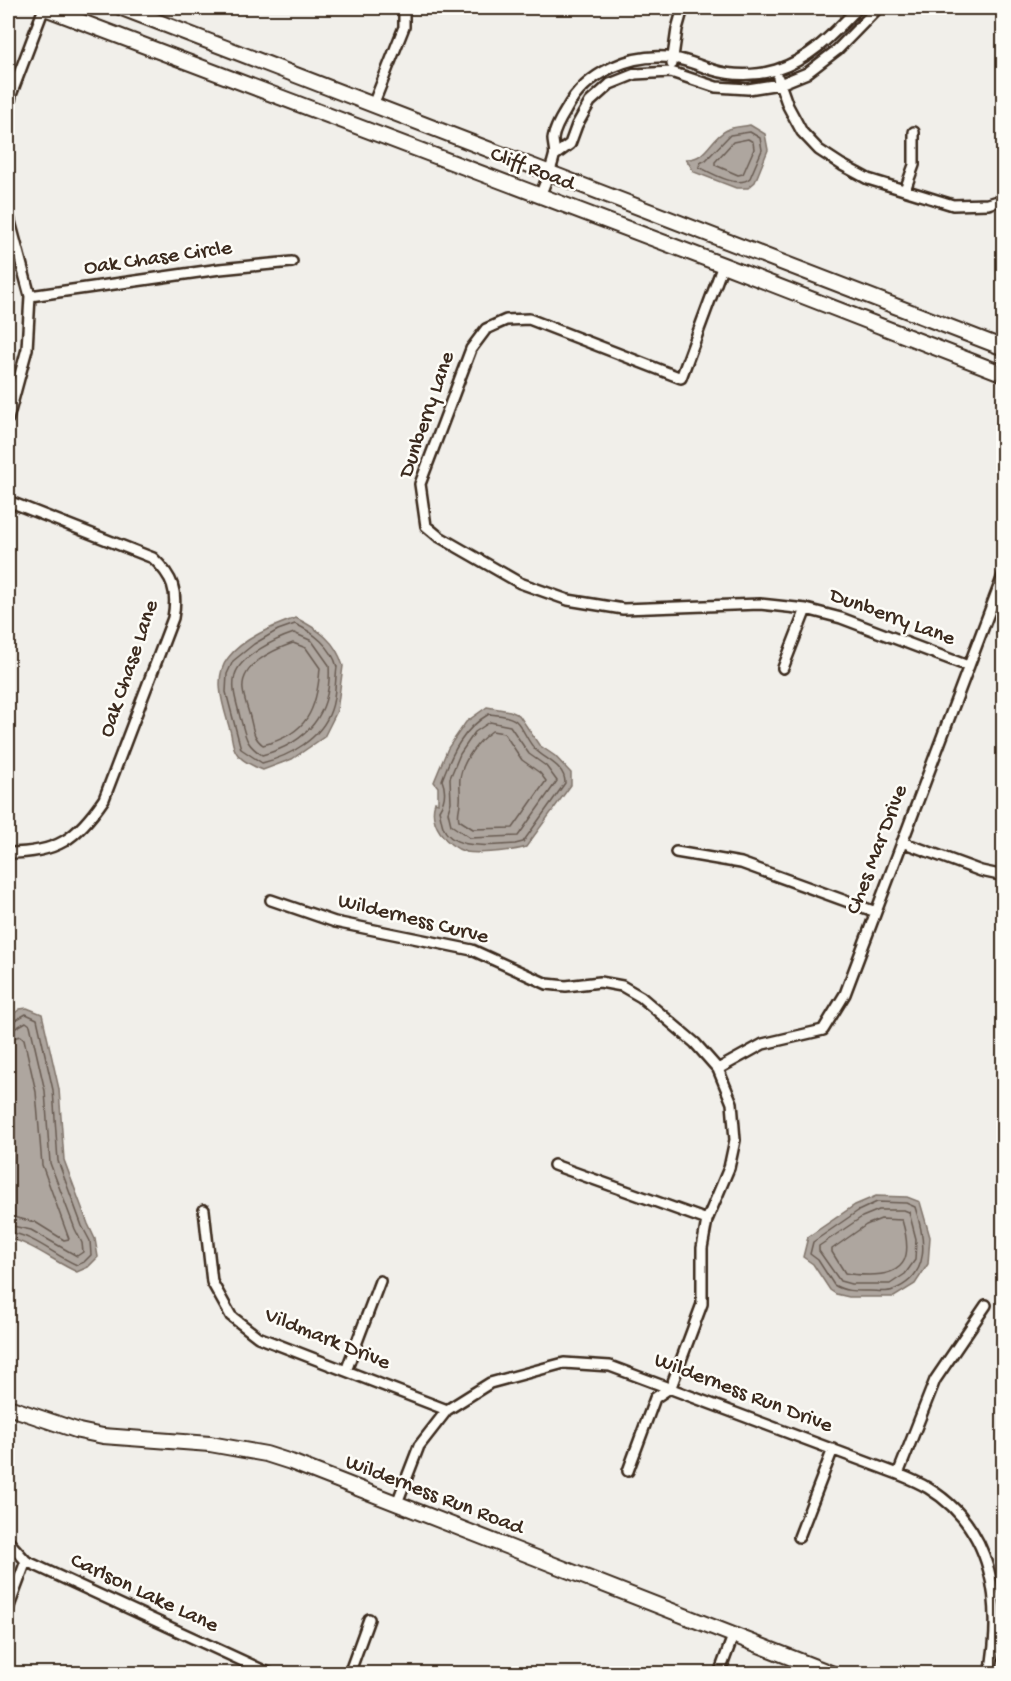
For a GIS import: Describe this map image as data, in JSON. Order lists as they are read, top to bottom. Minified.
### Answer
{"streets":{"main road":["Cliff Road","Wilderness Run Road"],"street":["Oak Chase Circle","Dunberry Lane","Oak Chase Lane","Ches Mar Drive","Wilderness Curve","Vildmark Drive","Wilderness Run Drive","Carlson Lake Lane"]},"crossings":[["Cliff Road","Dunberry Lane"],["Dunberry Lane","Ches Mar Drive"],["Ches Mar Drive","Wilderness Curve"],["Wilderness Curve","Wilderness Run Drive"],["Vildmark Drive","Wilderness Run Drive"],["Wilderness Run Drive","Wilderness Run Road"]]}
